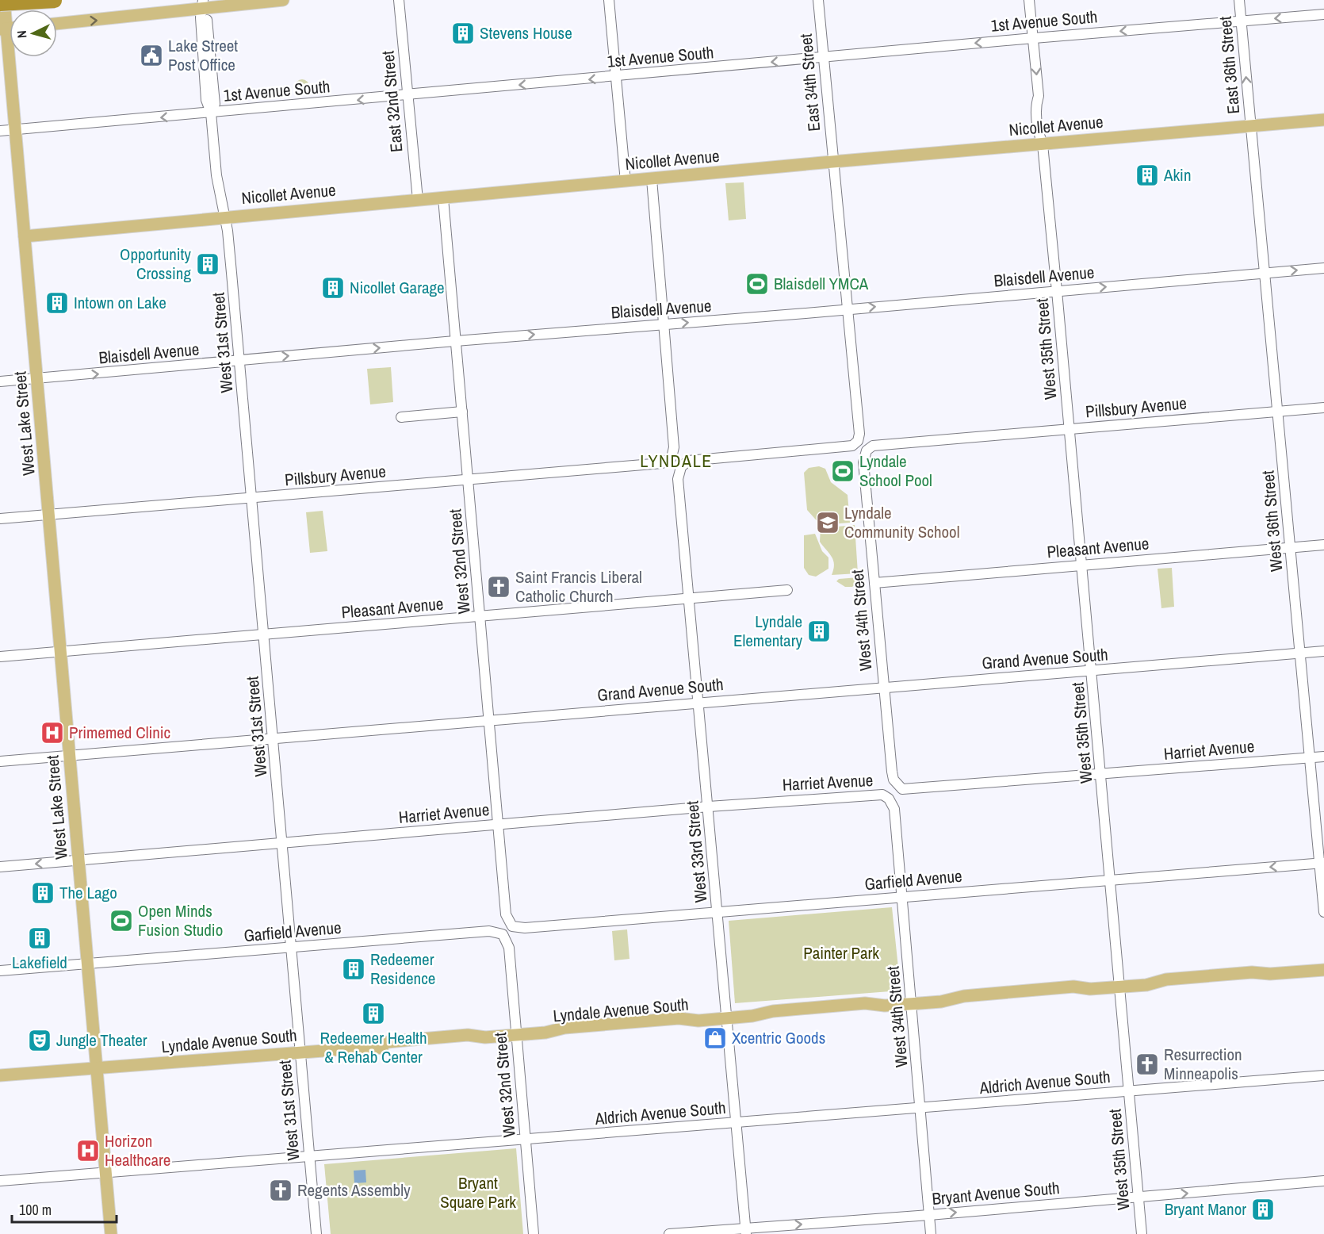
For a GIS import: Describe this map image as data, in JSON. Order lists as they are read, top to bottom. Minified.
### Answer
{"streets":{"main road":["Nicollet Avenue","West Lake Street","Lyndale Avenue South"],"street":["1st Avenue South","East 36th Street","East 34th Street","East 32nd Street","Blaisdell Avenue","West 31st Street","West 35th Street","Pillsbury Avenue","West 36th Street","Pleasant Avenue","West 32nd Street","West 34th Street","Grand Avenue South","Harriet Avenue","West 33rd Street","Garfield Avenue","Aldrich Avenue South","Bryant Avenue South"]},"crossings":[["1st Avenue South","East 36th Street"],["1st Avenue South","East 34th Street"],["1st Avenue South","East 32nd Street"],["1st Avenue South","West 31st Street"],["1st Avenue South","West 35th Street"],["1st Avenue South","West Lake Street"],["East 36th Street","Nicollet Avenue"],["East 36th Street","West 36th Street"],["East 34th Street","Nicollet Avenue"],["East 32nd Street","Nicollet Avenue"],["Nicollet Avenue","West 31st Street"],["Nicollet Avenue","West 35th Street"],["Nicollet Avenue","West Lake Street"],["Nicollet Avenue","West 36th Street"],["Nicollet Avenue","West 32nd Street"],["Blaisdell Avenue","West 31st Street"],["Blaisdell Avenue","West 35th Street"],["Blaisdell Avenue","Pillsbury Avenue"],["Blaisdell Avenue","West Lake Street"],["Blaisdell Avenue","West 36th Street"],["Blaisdell Avenue","West 32nd Street"],["Blaisdell Avenue","West 33rd Street"],["West 31st Street","Pillsbury Avenue"],["West 31st Street","Pleasant Avenue"],["West 31st Street","Grand Avenue South"],["West 31st Street","Harriet Avenue"],["West 31st Street","Garfield Avenue"],["West 31st Street","Lyndale Avenue South"],["West 31st Street","Aldrich Avenue South"],["West 35th Street","Pillsbury Avenue"],["West 35th Street","Pleasant Avenue"],["West 35th Street","Grand Avenue South"],["West 35th Street","Harriet Avenue"],["West 35th Street","Garfield Avenue"],["West 35th Street","Lyndale Avenue South"],["West 35th Street","Aldrich Avenue South"],["West 35th Street","Bryant Avenue South"],["Pillsbury Avenue","West Lake Street"],["Pillsbury Avenue","West 36th Street"],["Pillsbury Avenue","West 32nd Street"],["Pillsbury Avenue","West 34th Street"],["West Lake Street","Pleasant Avenue"],["West Lake Street","Grand Avenue South"],["West Lake Street","Harriet Avenue"],["West Lake Street","Garfield Avenue"],["West Lake Street","Lyndale Avenue South"],["West Lake Street","Aldrich Avenue South"],["West 36th Street","Pleasant Avenue"],["West 36th Street","Grand Avenue South"],["West 36th Street","Harriet Avenue"],["West 36th Street","Garfield Avenue"],["Pleasant Avenue","West 32nd Street"],["Pleasant Avenue","West 34th Street"],["Pleasant Avenue","West 33rd Street"],["West 32nd Street","Grand Avenue South"],["West 32nd Street","Harriet Avenue"],["West 32nd Street","Garfield Avenue"],["West 32nd Street","Lyndale Avenue South"],["West 32nd Street","Aldrich Avenue South"],["West 34th Street","Grand Avenue South"],["West 34th Street","Harriet Avenue"],["West 34th Street","Garfield Avenue"],["West 34th Street","Lyndale Avenue South"],["West 34th Street","Aldrich Avenue South"],["West 34th Street","Bryant Avenue South"],["Grand Avenue South","West 33rd Street"],["Harriet Avenue","West 33rd Street"],["West 33rd Street","Garfield Avenue"],["West 33rd Street","Lyndale Avenue South"],["West 33rd Street","Aldrich Avenue South"],["West 33rd Street","Bryant Avenue South"]],"one_way":["1st Avenue South","East 36th Street","Blaisdell Avenue","Bryant Avenue South"],"districts":["LYNDALE"],"parks":["Painter Park","Bryant Square Park"],"places":{"building":["Stevens House","Akin","Opportunity Crossing","Nicollet Garage","Intown on Lake","Lyndale Elementary","The Lago","Lakefield","Redeemer Residence","Redeemer Health & Rehab Center","Bryant Manor"],"public building":["Lake Street Post Office"],"sports":["Blaisdell YMCA","Lyndale School Pool","Open Minds Fusion Studio"],"school or university":["Lyndale Community School"],"church":["Saint Francis Liberal Catholic Church","Resurrection Minneapolis","Regents Assembly"],"hospital":["Primemed Clinic","Horizon Healthcare"],"shop":["Xcentric Goods"],"theatre":["Jungle Theater"]},"scale_bar":"100 m","north":"left"}
